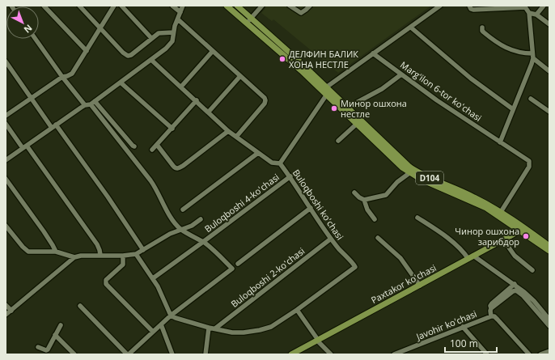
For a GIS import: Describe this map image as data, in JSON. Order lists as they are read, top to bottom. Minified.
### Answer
{"streets":{"main road":["D104","Paxtakor koʻchasi"],"street":["Margʻilon 6-tor koʻchasi","Buloqboshi 4-koʻchasi","Buloqboshi koʻchasi","Buloqboshi 2-koʻchasi","Javohir ko'chasi"]},"crossings":[["Margʻilon 6-tor koʻchasi","D104"],["D104","Paxtakor koʻchasi"],["Buloqboshi 4-koʻchasi","Buloqboshi koʻchasi"],["Buloqboshi koʻchasi","Buloqboshi 2-koʻchasi"]],"places":["ДЕЛФИН БАЛИК ХОНА НЕСТЛЕ","Минор ошхона нестле","Чинор ошхона зарибдор"],"scale_bar":"100 m","north":"bottom right"}
